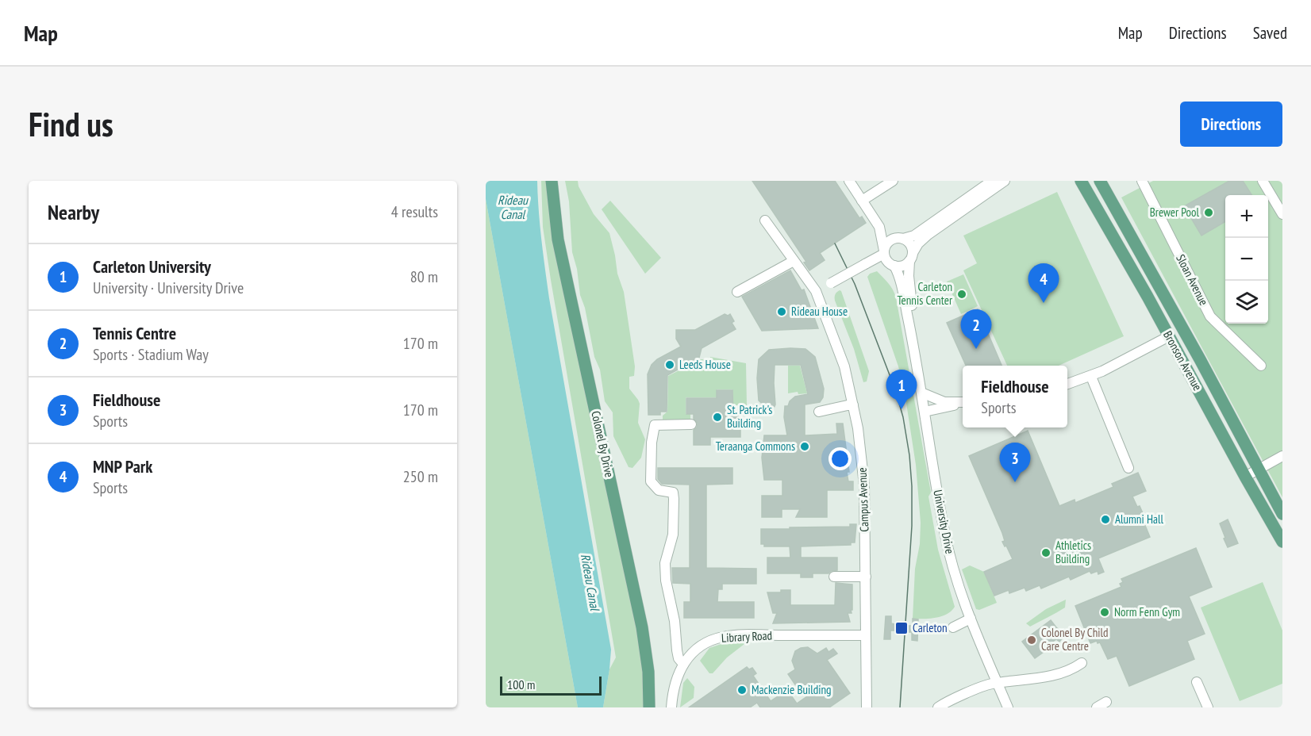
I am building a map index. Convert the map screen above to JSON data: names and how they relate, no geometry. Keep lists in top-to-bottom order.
{
  "streets": {
    "main road": ["Bronson Avenue", "Colonel By Drive"],
    "street": [
      "Sloan Avenue",
      "Campus Avenue",
      "University Drive",
      "Library Road"
    ]
  },
  "crossings": [
    ["Campus Avenue", "Library Road"]
  ],
  "water": ["Rideau Canal"],
  "places": {
    "other": [
      "Brewer Pool",
      "Carleton Tennis Center",
      "Rideau House",
      "Leeds House",
      "St. Patrick's Building",
      "Teraanga Commons",
      "Alumni Hall",
      "Athletics Building",
      "Norm Fenn Gym",
      "Colonel By Child Care Centre",
      "Mackenzie Building"
    ],
    "transit": ["Carleton"]
  },
  "scale_bar": "100 m",
  "page": {
    "header": "Map",
    "nav": ["Map", "Directions", "Saved"],
    "buttons": "Directions",
    "title": "Find us",
    "heading": ["Nearby", "4 results"],
    "map_buttons": ["+", "−"],
    "list": [
      {
        "mark": "1",
        "name": "Carleton University",
        "note": "University · University Drive",
        "value": "80 m"
      },
      {
        "mark": "2",
        "name": "Tennis Centre",
        "note": "Sports · Stadium Way",
        "value": "170 m"
      },
      {
        "mark": "3",
        "name": "Fieldhouse",
        "note": "Sports",
        "value": "170 m"
      },
      {
        "mark": "4",
        "name": "MNP Park",
        "note": "Sports",
        "value": "250 m"
      }
    ],
    "pins": [
      "4",
      "2",
      "1",
      "3"
    ],
    "popup": ["Fieldhouse", "Sports"],
    "scale": "100 m"
  }
}
